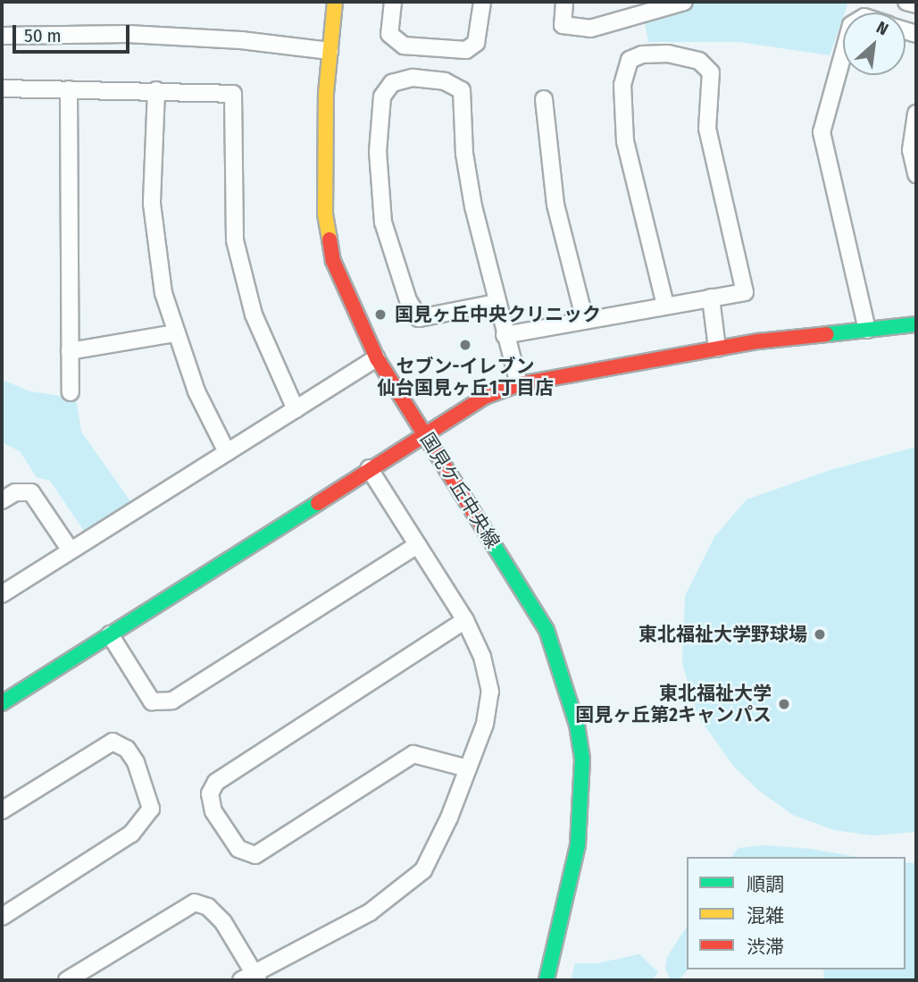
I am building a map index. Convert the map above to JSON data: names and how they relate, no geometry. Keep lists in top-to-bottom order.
{
  "streets": {
    "street": ["国見ケ丘中央線"]
  },
  "places": [
    "国見ヶ丘中央クリニック",
    "セブン-イレブン 仙台国見ヶ丘1丁目店",
    "東北福祉大学野球場",
    "東北福祉大学 国見ヶ丘第2キャンパス"
  ],
  "legend": ["順調", "混雑", "渋滞"],
  "scale_bar": "50 m",
  "north": "top right"
}
